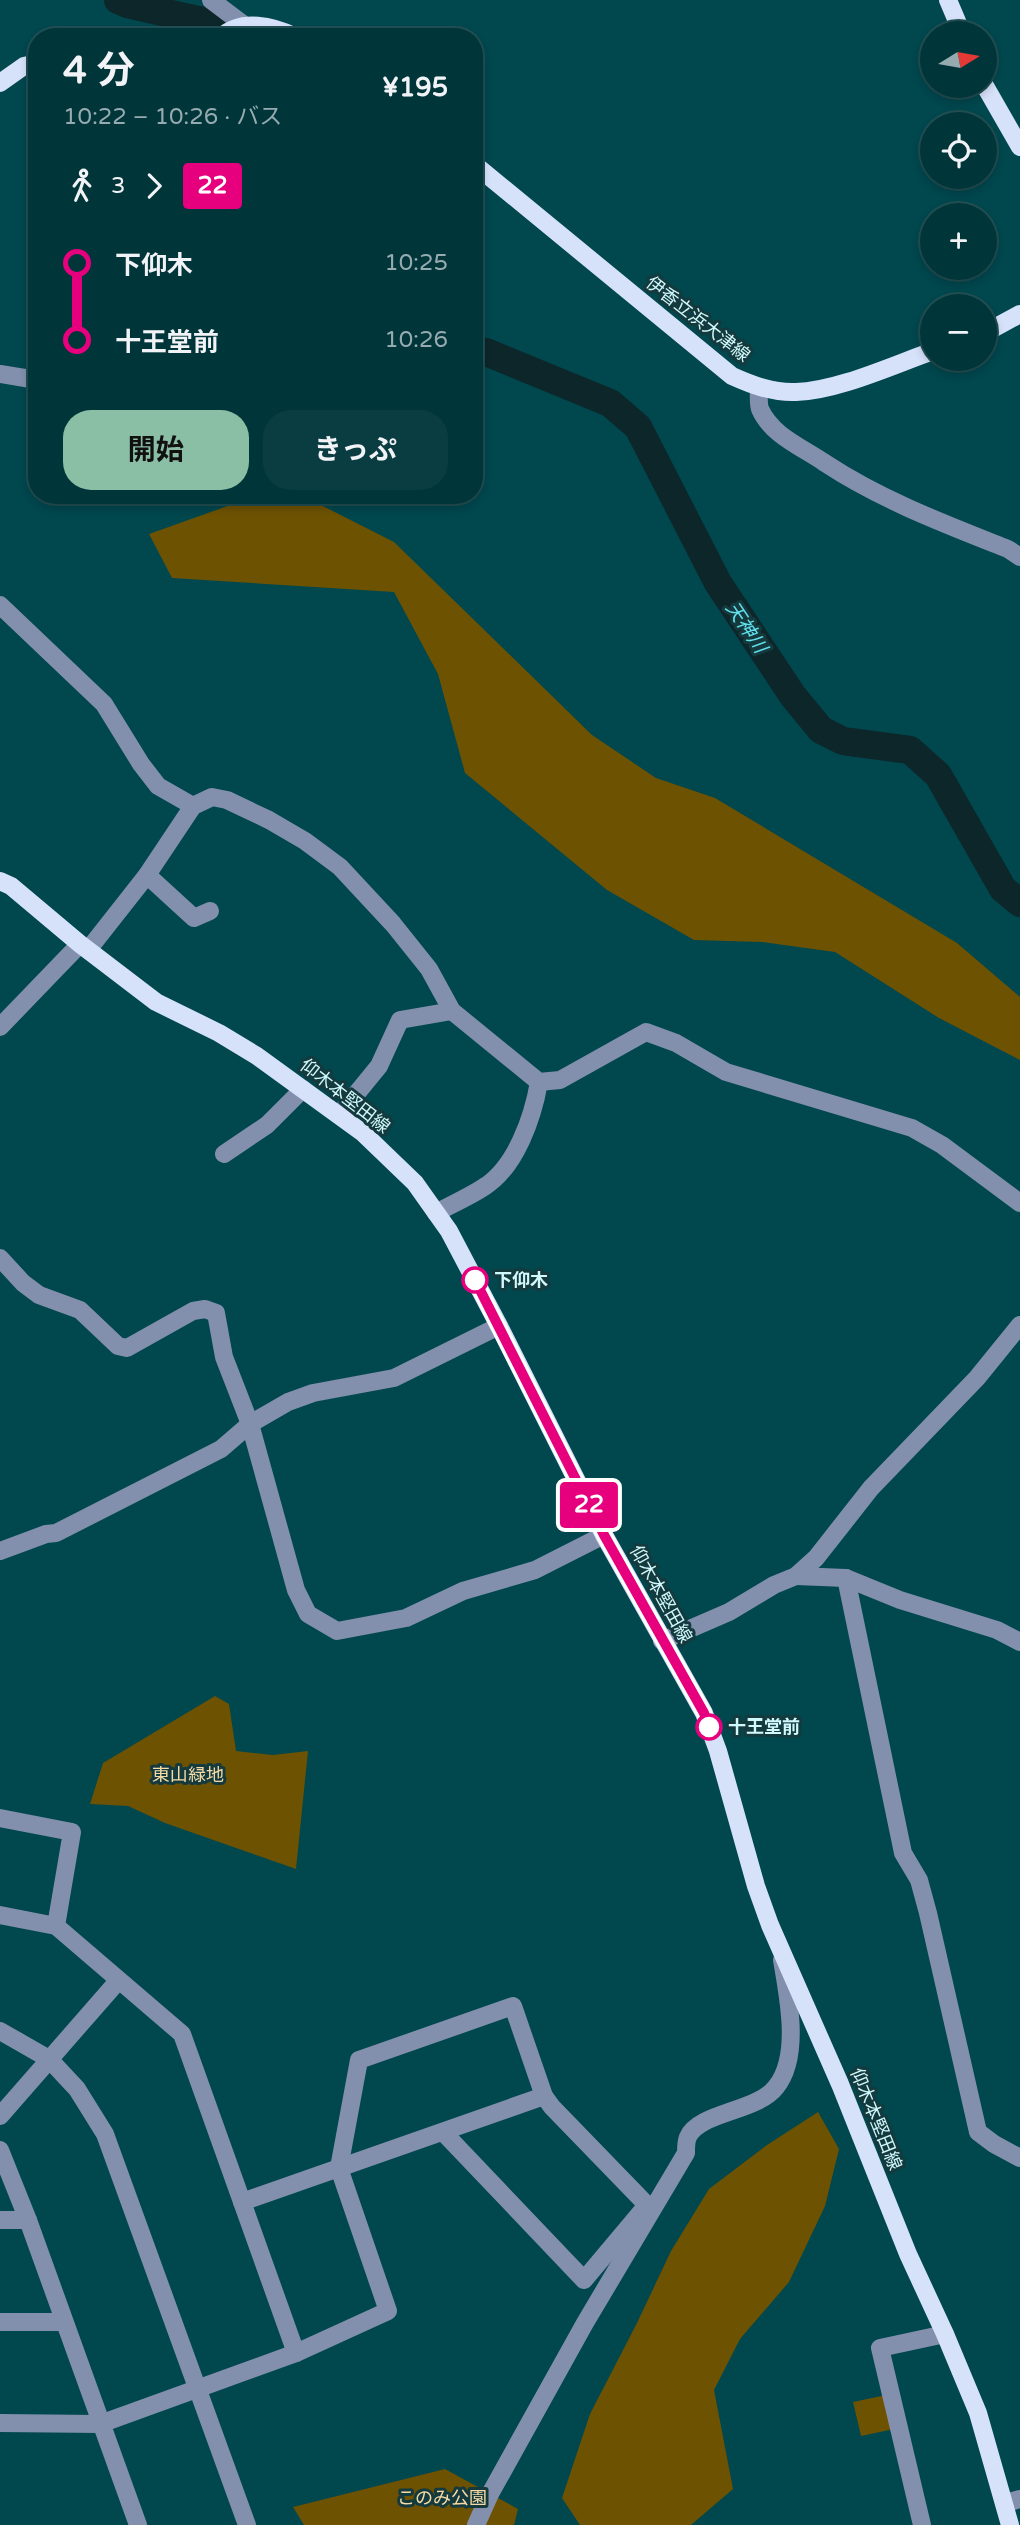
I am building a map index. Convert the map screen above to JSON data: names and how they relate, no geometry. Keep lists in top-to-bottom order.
{
  "streets": {
    "main road": ["伊香立浜大津線", "仰木本堅田線"]
  },
  "water": ["天神川"],
  "parks": ["東山緑地", "このみ公園"],
  "places": ["下仰木", "十王堂前"],
  "lines": ["bus line 22"],
  "north": "right",
  "page": {
    "on_map": "22",
    "map_buttons": ["+", "−"],
    "heading": ["4 分", "10:22 – 10:26 · バス", "¥195"],
    "legs": ["3", "22"],
    "list": [
      {
        "name": "下仰木",
        "value": "10:25"
      },
      {
        "name": "十王堂前",
        "value": "10:26"
      }
    ],
    "buttons": ["開始", "きっぷ"]
  }
}
